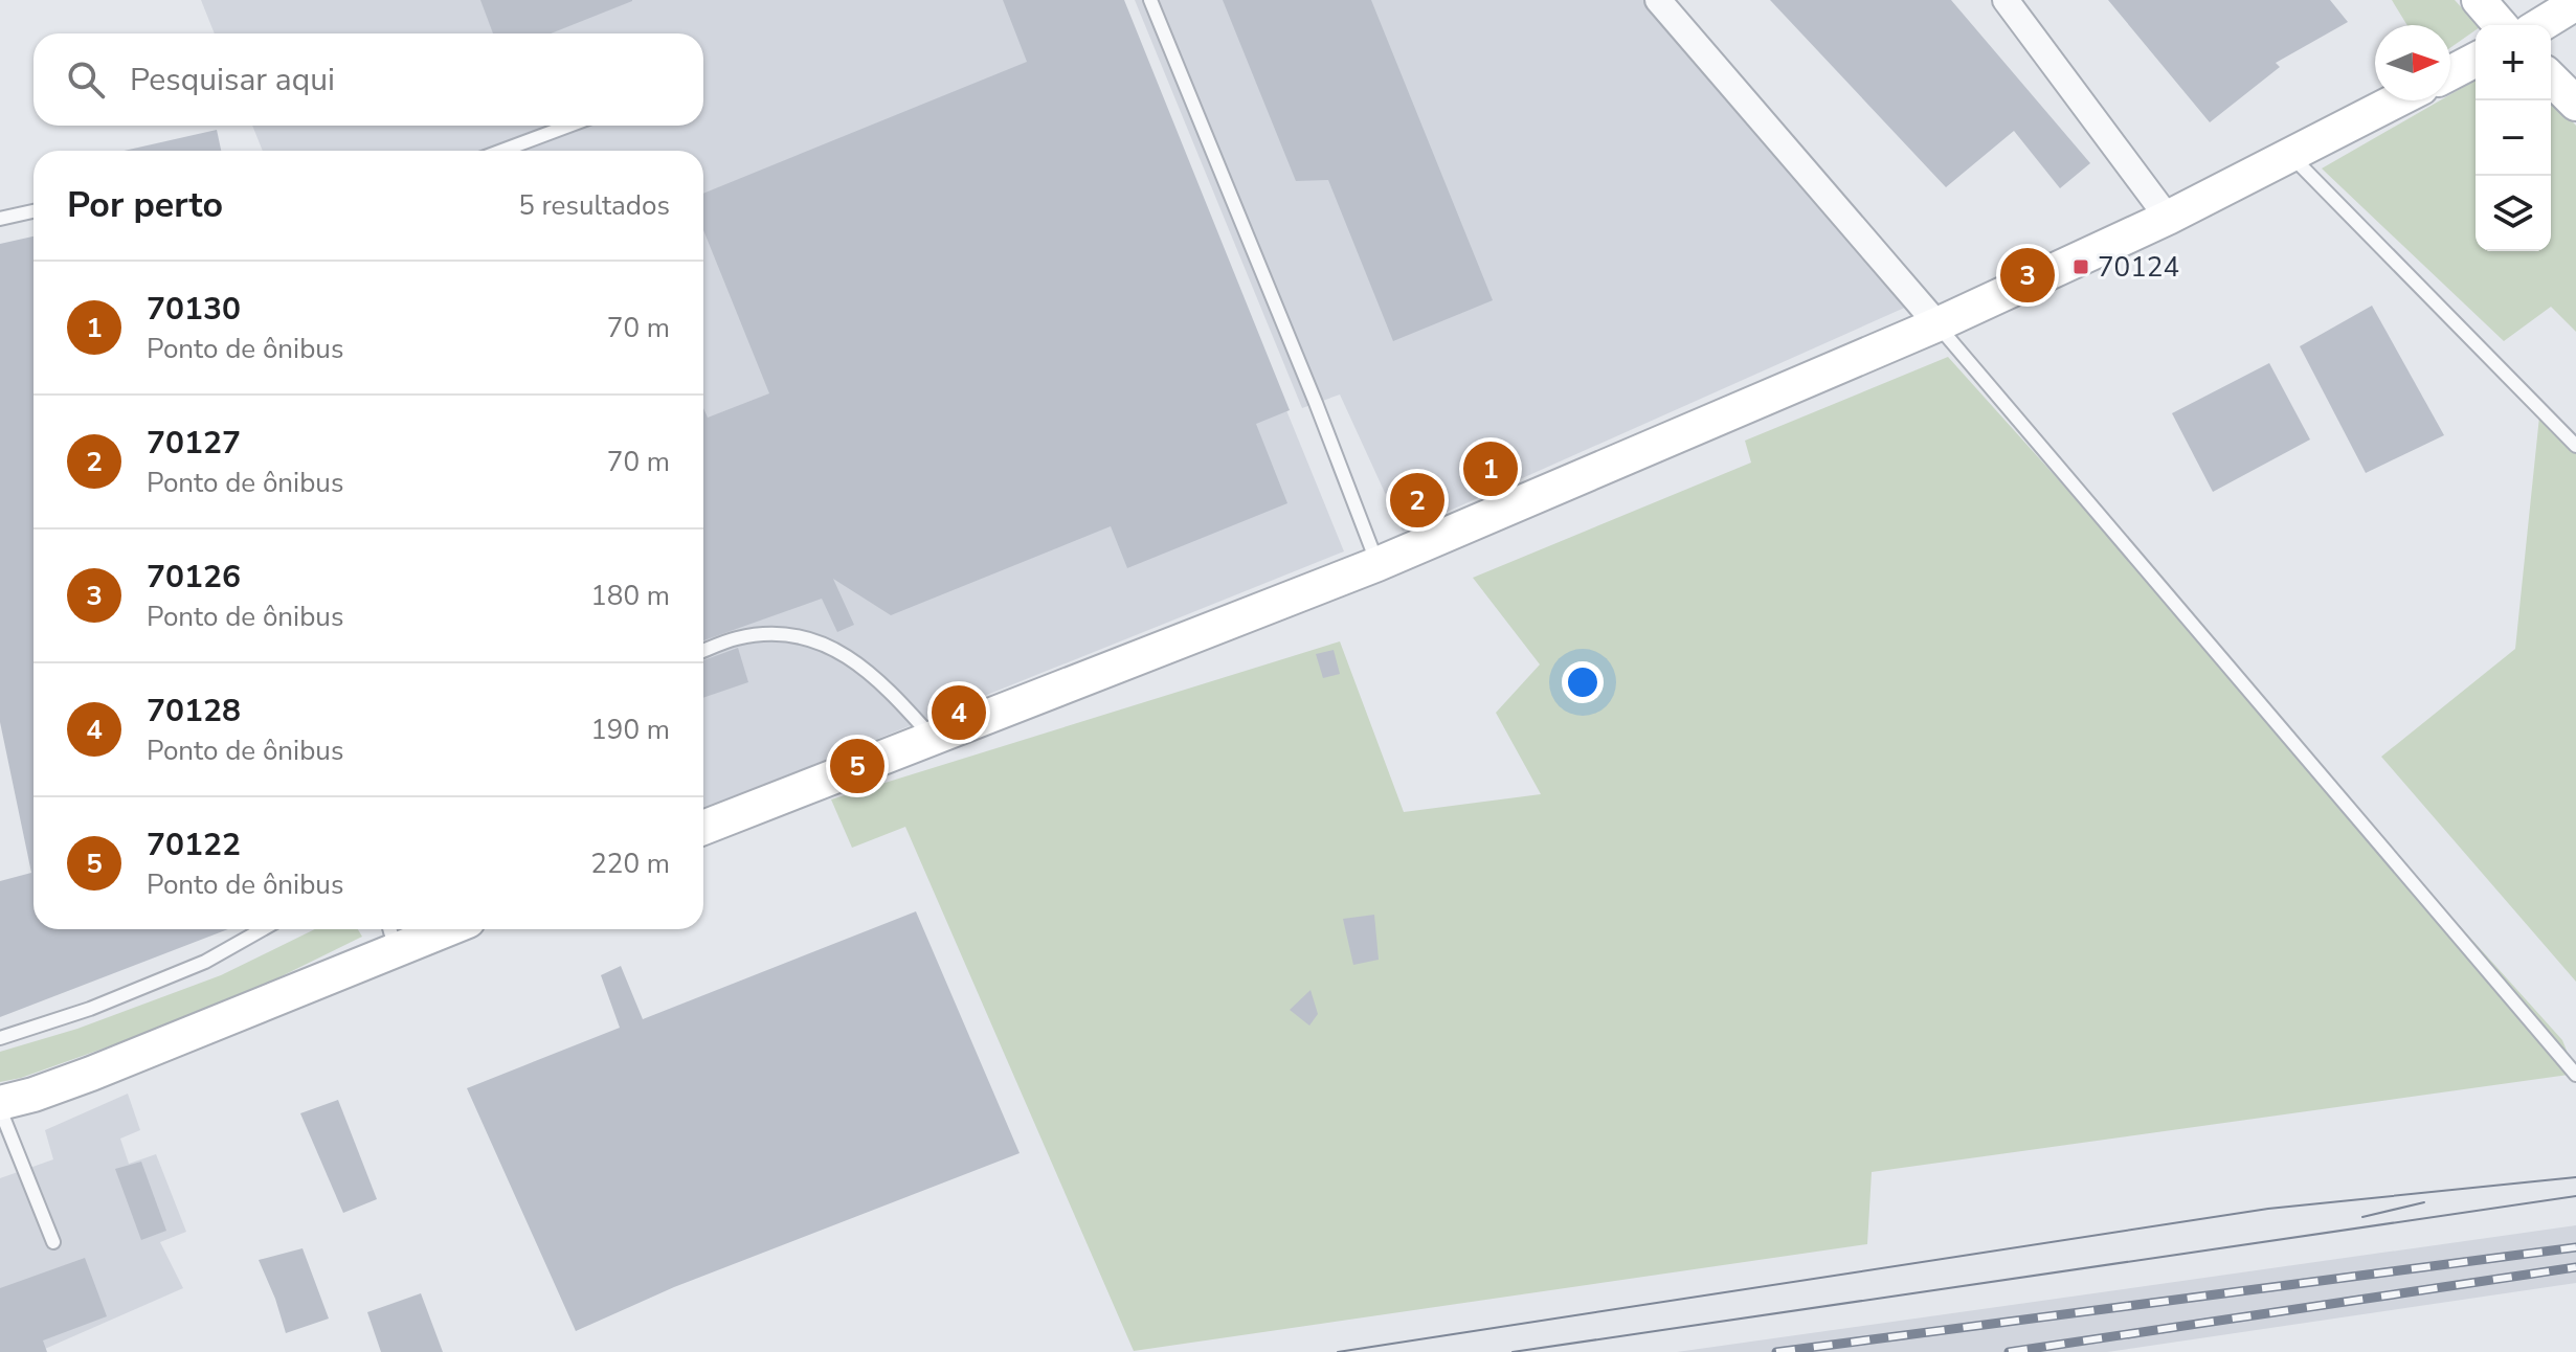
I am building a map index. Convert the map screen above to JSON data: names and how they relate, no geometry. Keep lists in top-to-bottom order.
{
  "places": {
    "transit": ["70124"]
  },
  "north": "right",
  "page": {
    "map_buttons": ["+", "−"],
    "search": "Pesquisar aqui",
    "heading": ["Por perto", "5 resultados"],
    "pins": [
      "3",
      "1",
      "2",
      "4",
      "5"
    ],
    "list": [
      {
        "mark": "1",
        "name": "70130",
        "note": "Ponto de ônibus",
        "value": "70 m"
      },
      {
        "mark": "2",
        "name": "70127",
        "note": "Ponto de ônibus",
        "value": "70 m"
      },
      {
        "mark": "3",
        "name": "70126",
        "note": "Ponto de ônibus",
        "value": "180 m"
      },
      {
        "mark": "4",
        "name": "70128",
        "note": "Ponto de ônibus",
        "value": "190 m"
      },
      {
        "mark": "5",
        "name": "70122",
        "note": "Ponto de ônibus",
        "value": "220 m"
      }
    ]
  }
}
